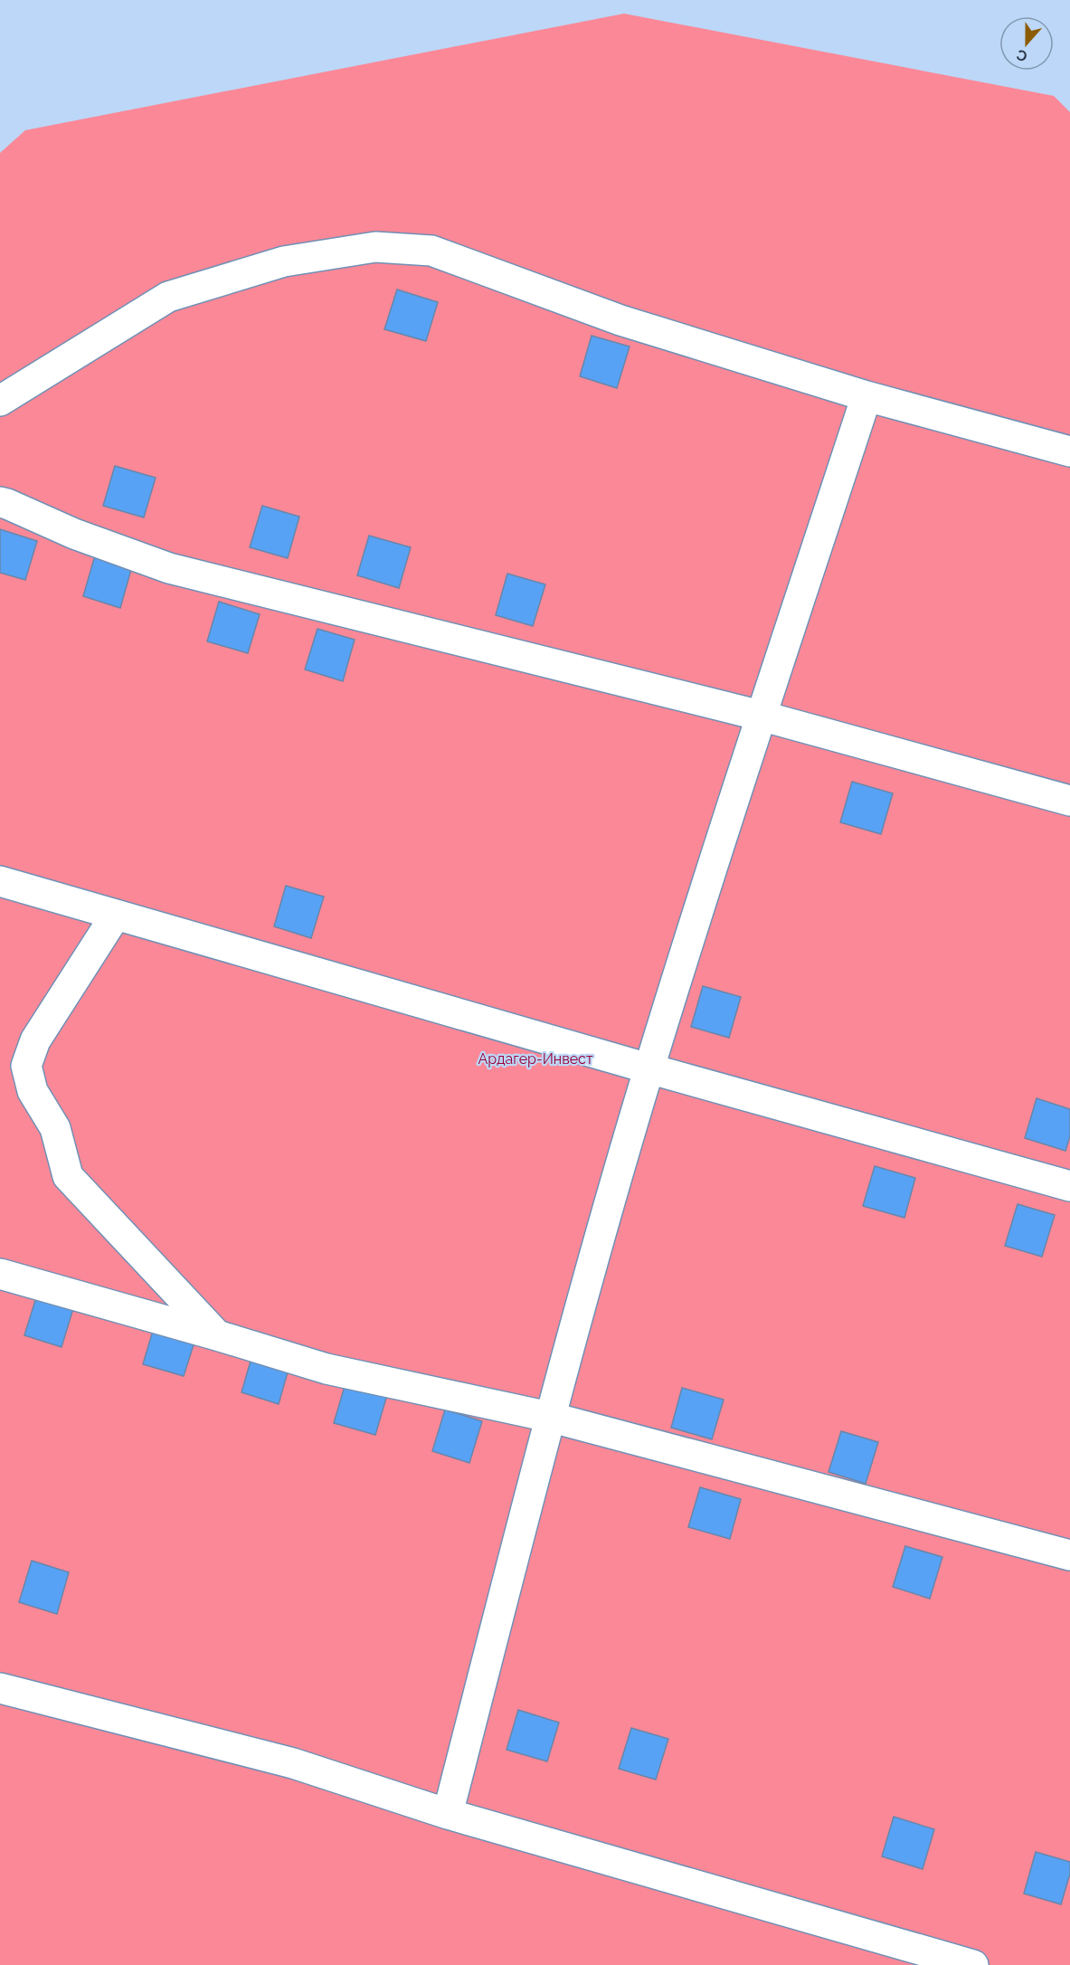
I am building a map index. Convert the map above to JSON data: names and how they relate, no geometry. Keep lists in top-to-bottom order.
{
  "parks": ["Ардагер-Инвест"],
  "north": "bottom"
}
